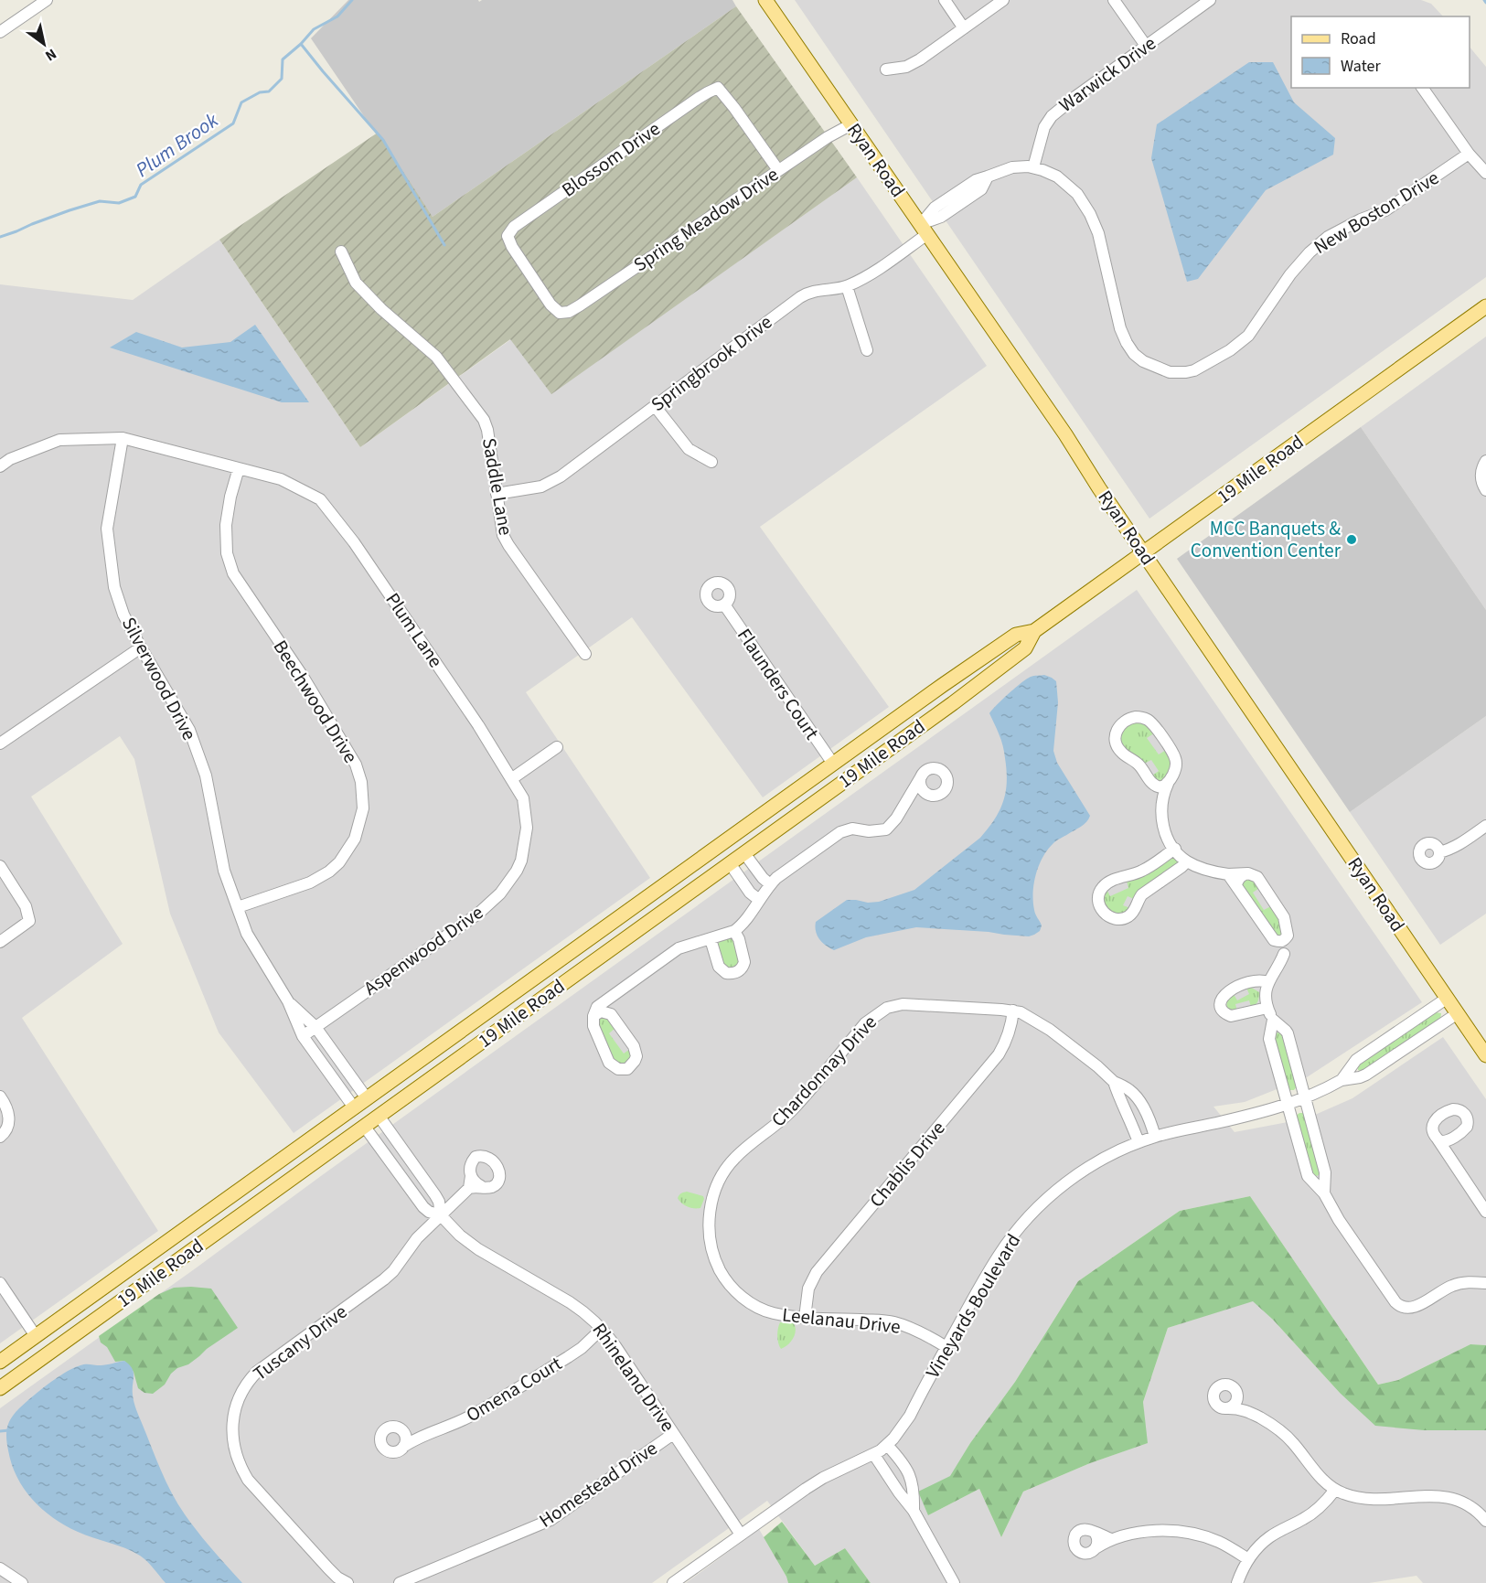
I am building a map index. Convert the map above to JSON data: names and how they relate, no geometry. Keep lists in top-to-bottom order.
{
  "streets": {
    "main road": ["Ryan Road", "19 Mile Road"],
    "street": [
      "Warwick Drive",
      "Blossom Drive",
      "New Boston Drive",
      "Spring Meadow Drive",
      "Springbrook Drive",
      "Saddle Lane",
      "Plum Lane",
      "Silverwood Drive",
      "Flaunders Court",
      "Beechwood Drive",
      "Aspenwood Drive",
      "Chardonnay Drive",
      "Chablis Drive",
      "Vineyards Boulevard",
      "Leelanau Drive",
      "Tuscany Drive",
      "Rhineland Drive",
      "Omena Court",
      "Homestead Drive"
    ]
  },
  "crossings": [
    ["Warwick Drive", "New Boston Drive"],
    ["Warwick Drive", "Springbrook Drive"],
    ["Blossom Drive", "Spring Meadow Drive"],
    ["Ryan Road", "Spring Meadow Drive"],
    ["Ryan Road", "Springbrook Drive"],
    ["Ryan Road", "19 Mile Road"],
    ["Ryan Road", "Vineyards Boulevard"],
    ["New Boston Drive", "Springbrook Drive"],
    ["Springbrook Drive", "Saddle Lane"],
    ["19 Mile Road", "Silverwood Drive"],
    ["19 Mile Road", "Flaunders Court"],
    ["19 Mile Road", "Rhineland Drive"],
    ["Plum Lane", "Silverwood Drive"],
    ["Plum Lane", "Beechwood Drive"],
    ["Plum Lane", "Aspenwood Drive"],
    ["Silverwood Drive", "Beechwood Drive"],
    ["Silverwood Drive", "Aspenwood Drive"],
    ["Chardonnay Drive", "Chablis Drive"],
    ["Chardonnay Drive", "Vineyards Boulevard"],
    ["Chardonnay Drive", "Leelanau Drive"],
    ["Chablis Drive", "Leelanau Drive"],
    ["Vineyards Boulevard", "Leelanau Drive"],
    ["Vineyards Boulevard", "Rhineland Drive"],
    ["Tuscany Drive", "Rhineland Drive"],
    ["Rhineland Drive", "Omena Court"],
    ["Rhineland Drive", "Homestead Drive"]
  ],
  "water": ["Plum Brook"],
  "places": ["MCC Banquets & Convention Center"],
  "legend": ["Road", "Water"],
  "north": "bottom right"
}
